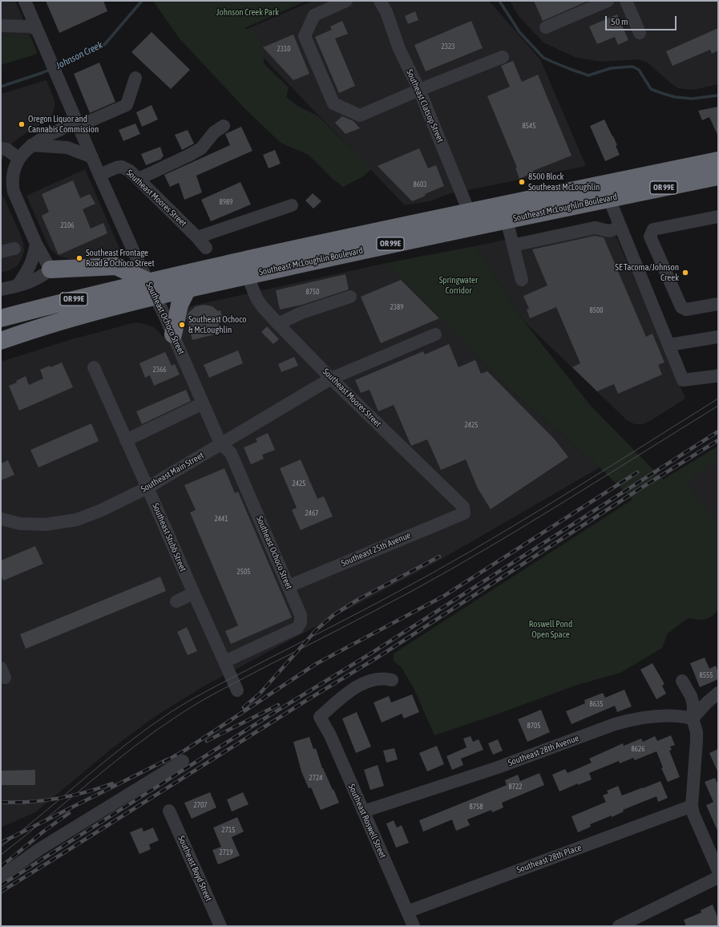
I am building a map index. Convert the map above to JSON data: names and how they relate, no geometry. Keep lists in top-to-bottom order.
{
  "streets": {
    "highway": ["OR 99E", "Southeast McLoughlin Boulevard"],
    "street": [
      "Southeast Clatsop Street",
      "Southeast Moores Street",
      "Southeast Ochoco Street",
      "Southeast Main Street",
      "Southeast Stubb Street",
      "Southeast 25th Avenue",
      "Southeast 28th Avenue",
      "Southeast Roswell Street",
      "Southeast 28th Place",
      "Southeast Boyd Street"
    ]
  },
  "crossings": [
    ["Southeast Clatsop Street", "Southeast McLoughlin Boulevard"],
    ["Southeast Moores Street", "Southeast McLoughlin Boulevard"],
    ["Southeast Moores Street", "Southeast Ochoco Street"],
    ["Southeast Moores Street", "Southeast Main Street"],
    ["Southeast Moores Street", "Southeast 25th Avenue"],
    ["Southeast McLoughlin Boulevard", "Southeast Ochoco Street"],
    ["Southeast Ochoco Street", "Southeast Main Street"],
    ["Southeast Ochoco Street", "Southeast Stubb Street"],
    ["Southeast Ochoco Street", "Southeast 25th Avenue"],
    ["Southeast Main Street", "Southeast Stubb Street"],
    ["Southeast 28th Avenue", "Southeast Roswell Street"],
    ["Southeast Roswell Street", "Southeast 28th Place"]
  ],
  "water": ["Johnson Creek"],
  "parks": ["Johnson Creek Park", "Springwater Corridor", "Roswell Pond Open Space"],
  "places": [
    "Oregon Liquor and Cannabis Commission",
    "8500 Block Southeast McLoughlin",
    "Southeast Frontage Road & Ochoco Street",
    "SE Tacoma/Johnson Creek",
    "Southeast Ochoco & McLoughlin"
  ],
  "house_numbers": [
    "2323",
    "2310",
    "8545",
    "8603",
    "8989",
    "2106",
    "8750",
    "2389",
    "8500",
    "2366",
    "2425",
    "2425",
    "2467",
    "2441",
    "2505",
    "8555",
    "8635",
    "8705",
    "8626",
    "2724",
    "8722",
    "2707",
    "8758",
    "2715",
    "2719"
  ],
  "scale_bar": "50 m"
}
